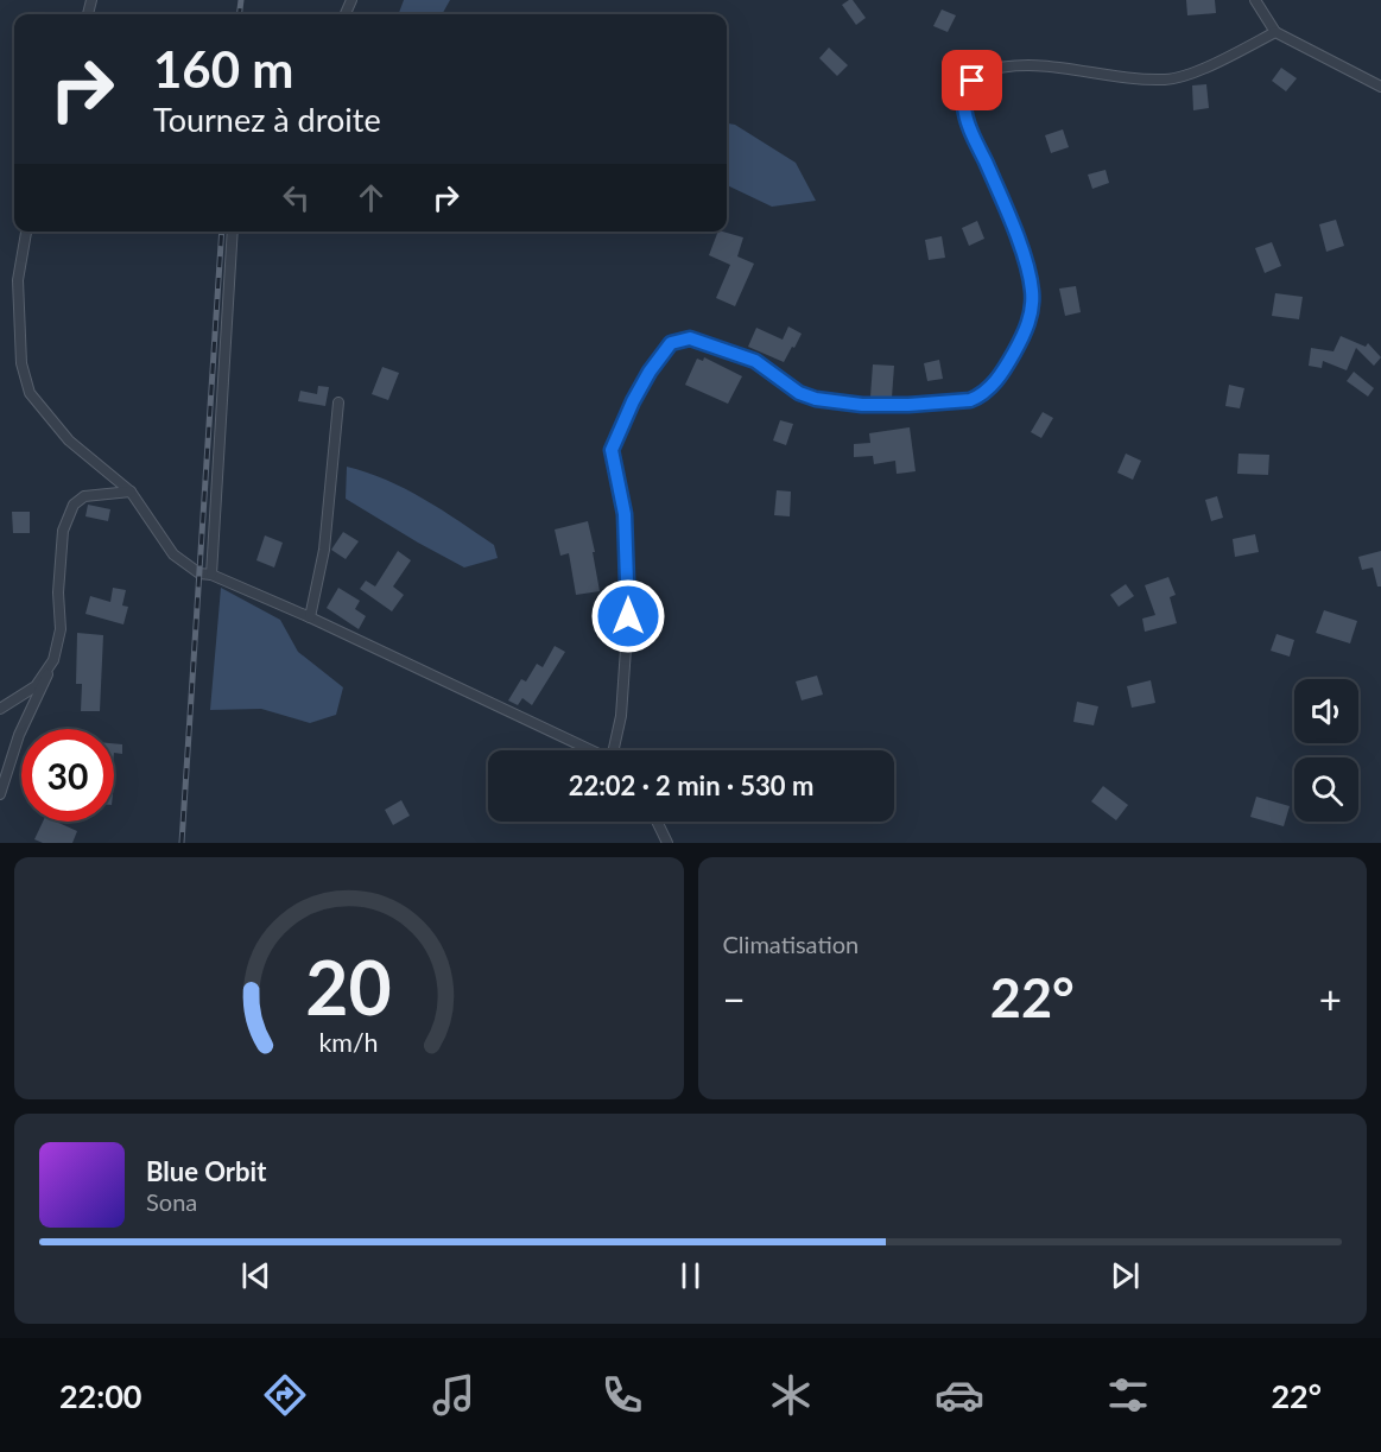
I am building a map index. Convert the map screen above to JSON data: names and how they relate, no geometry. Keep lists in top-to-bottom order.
{
  "page": {
    "turn": ["160 m", "Tournez à droite"],
    "limit": "30",
    "trip": "22:02 · 2 min · 530 m",
    "tile": "Climatisation",
    "heat": ["−", "22°", "+"],
    "song": ["Blue Orbit", "Sona"],
    "tabs": ["22:00", "22°"],
    "gauge": ["20", "km/h"]
  }
}
